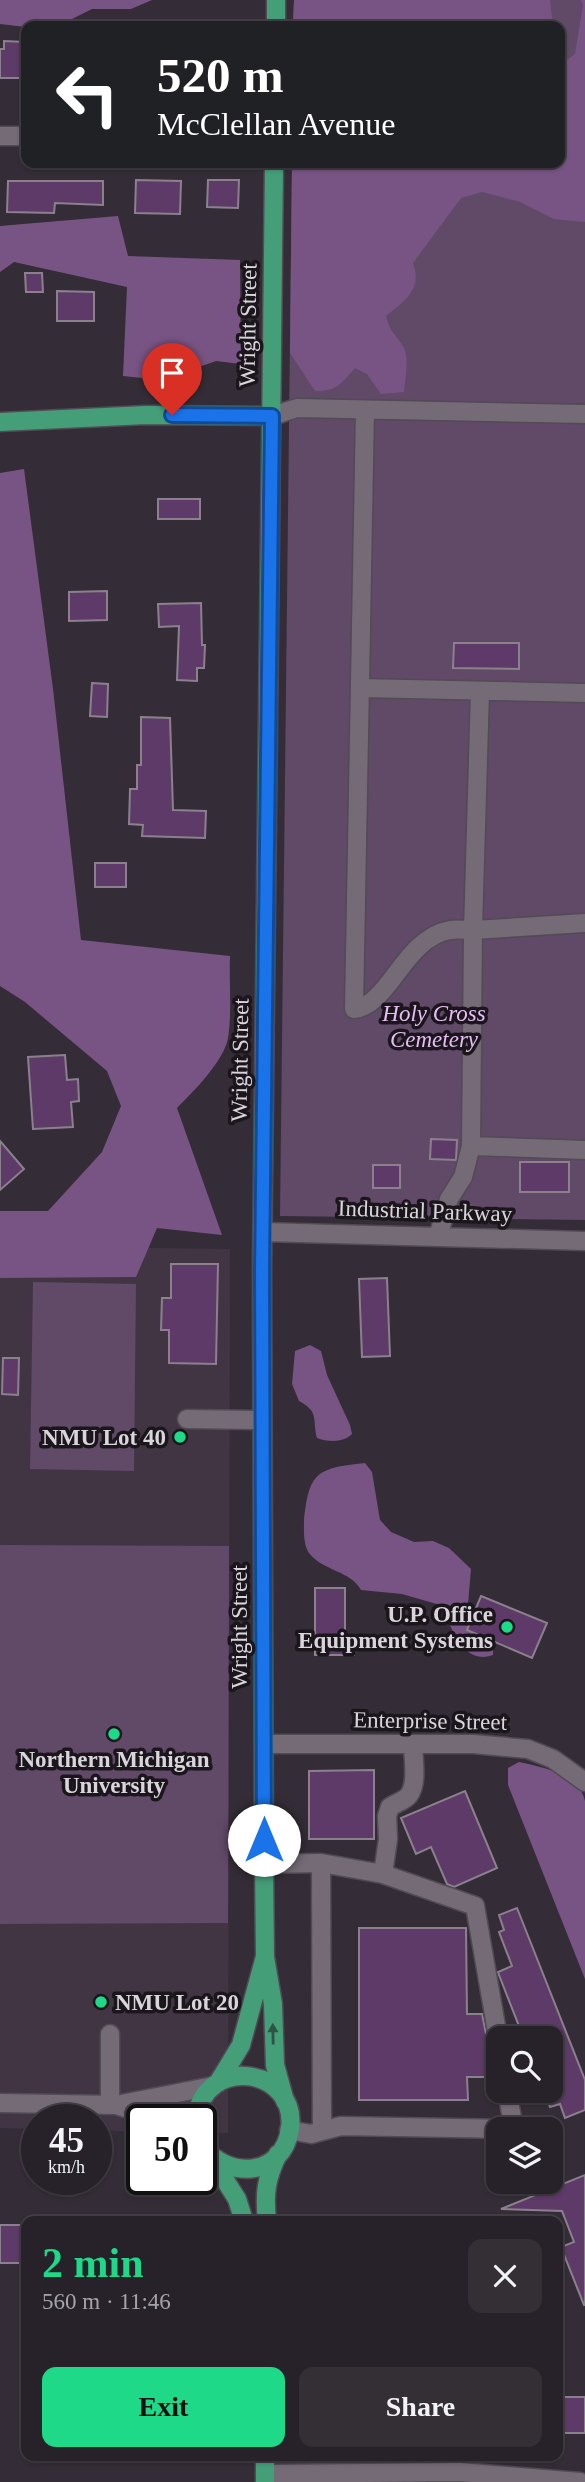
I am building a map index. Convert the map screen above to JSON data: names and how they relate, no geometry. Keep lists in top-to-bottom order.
{
  "streets": {
    "main road": ["Wright Street"],
    "street": ["Industrial Parkway", "Enterprise Street"]
  },
  "crossings": [
    ["Wright Street", "Industrial Parkway"],
    ["Wright Street", "Enterprise Street"]
  ],
  "parks": ["Holy Cross Cemetery"],
  "places": [
    "NMU Lot 40",
    "U.P. Office Equipment Systems",
    "Northern Michigan University",
    "NMU Lot 20"
  ],
  "page": {
    "turn": ["520 m", "McClellan Avenue"],
    "speed": "45 km/h",
    "limit": "50",
    "heading": ["2 min", "560 m · 11:46"],
    "buttons": ["Exit", "Share"]
  }
}
